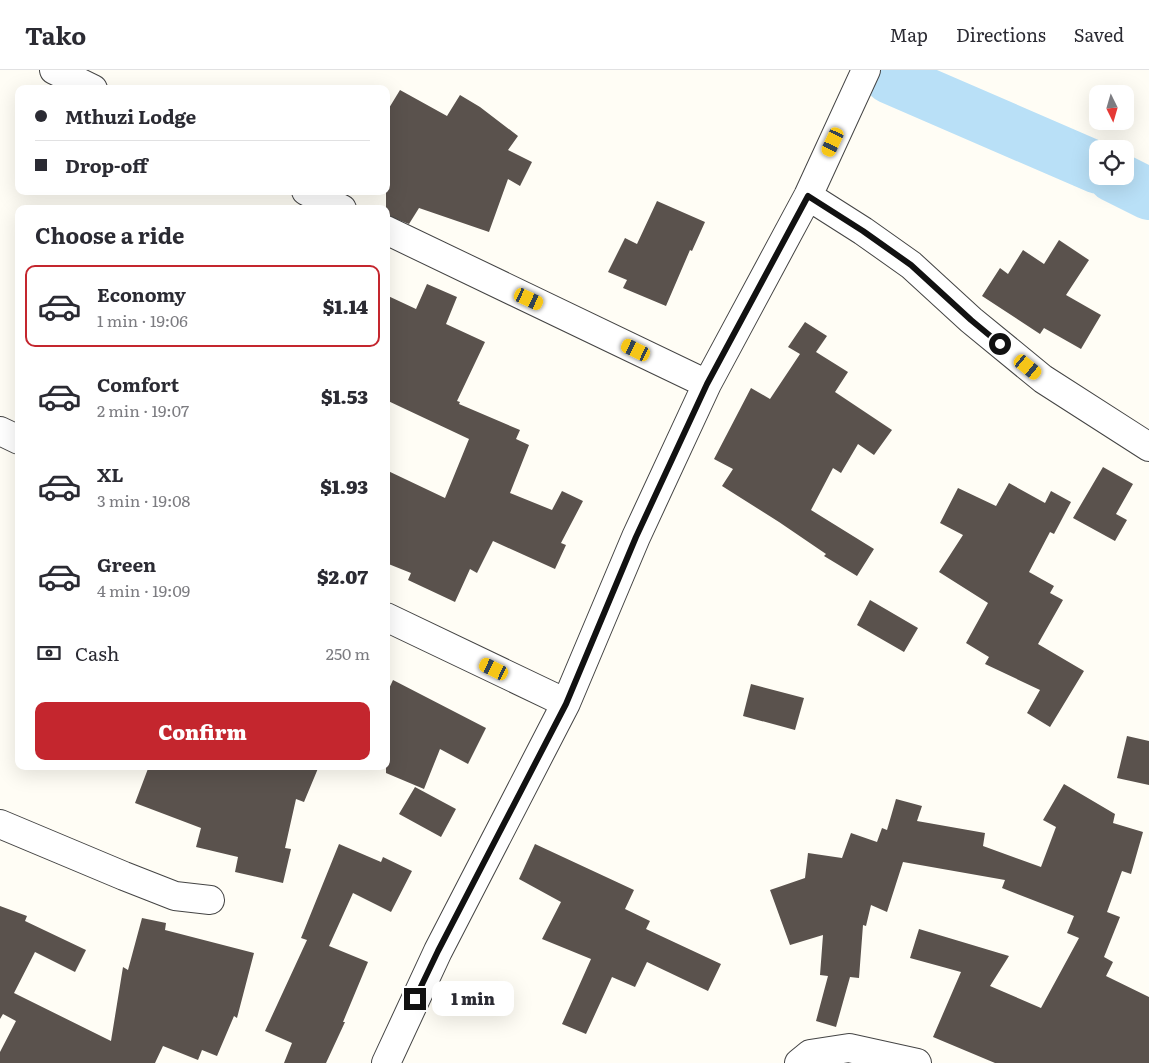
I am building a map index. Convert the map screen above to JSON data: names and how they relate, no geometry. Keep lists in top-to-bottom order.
{
  "north": "bottom",
  "page": {
    "header": "Tako",
    "nav": ["Map", "Directions", "Saved"],
    "banner": ["Mthuzi Lodge", "Drop-off"],
    "heading": "Choose a ride",
    "list": [
      {
        "name": "Economy",
        "note": "1 min · 19:06",
        "value": "$1.14"
      },
      {
        "name": "Comfort",
        "note": "2 min · 19:07",
        "value": "$1.53"
      },
      {
        "name": "XL",
        "note": "3 min · 19:08",
        "value": "$1.93"
      },
      {
        "name": "Green",
        "note": "4 min · 19:09",
        "value": "$2.07"
      }
    ],
    "pay": ["Cash", "250 m"],
    "buttons": "Confirm",
    "bubble": "1 min"
  }
}
